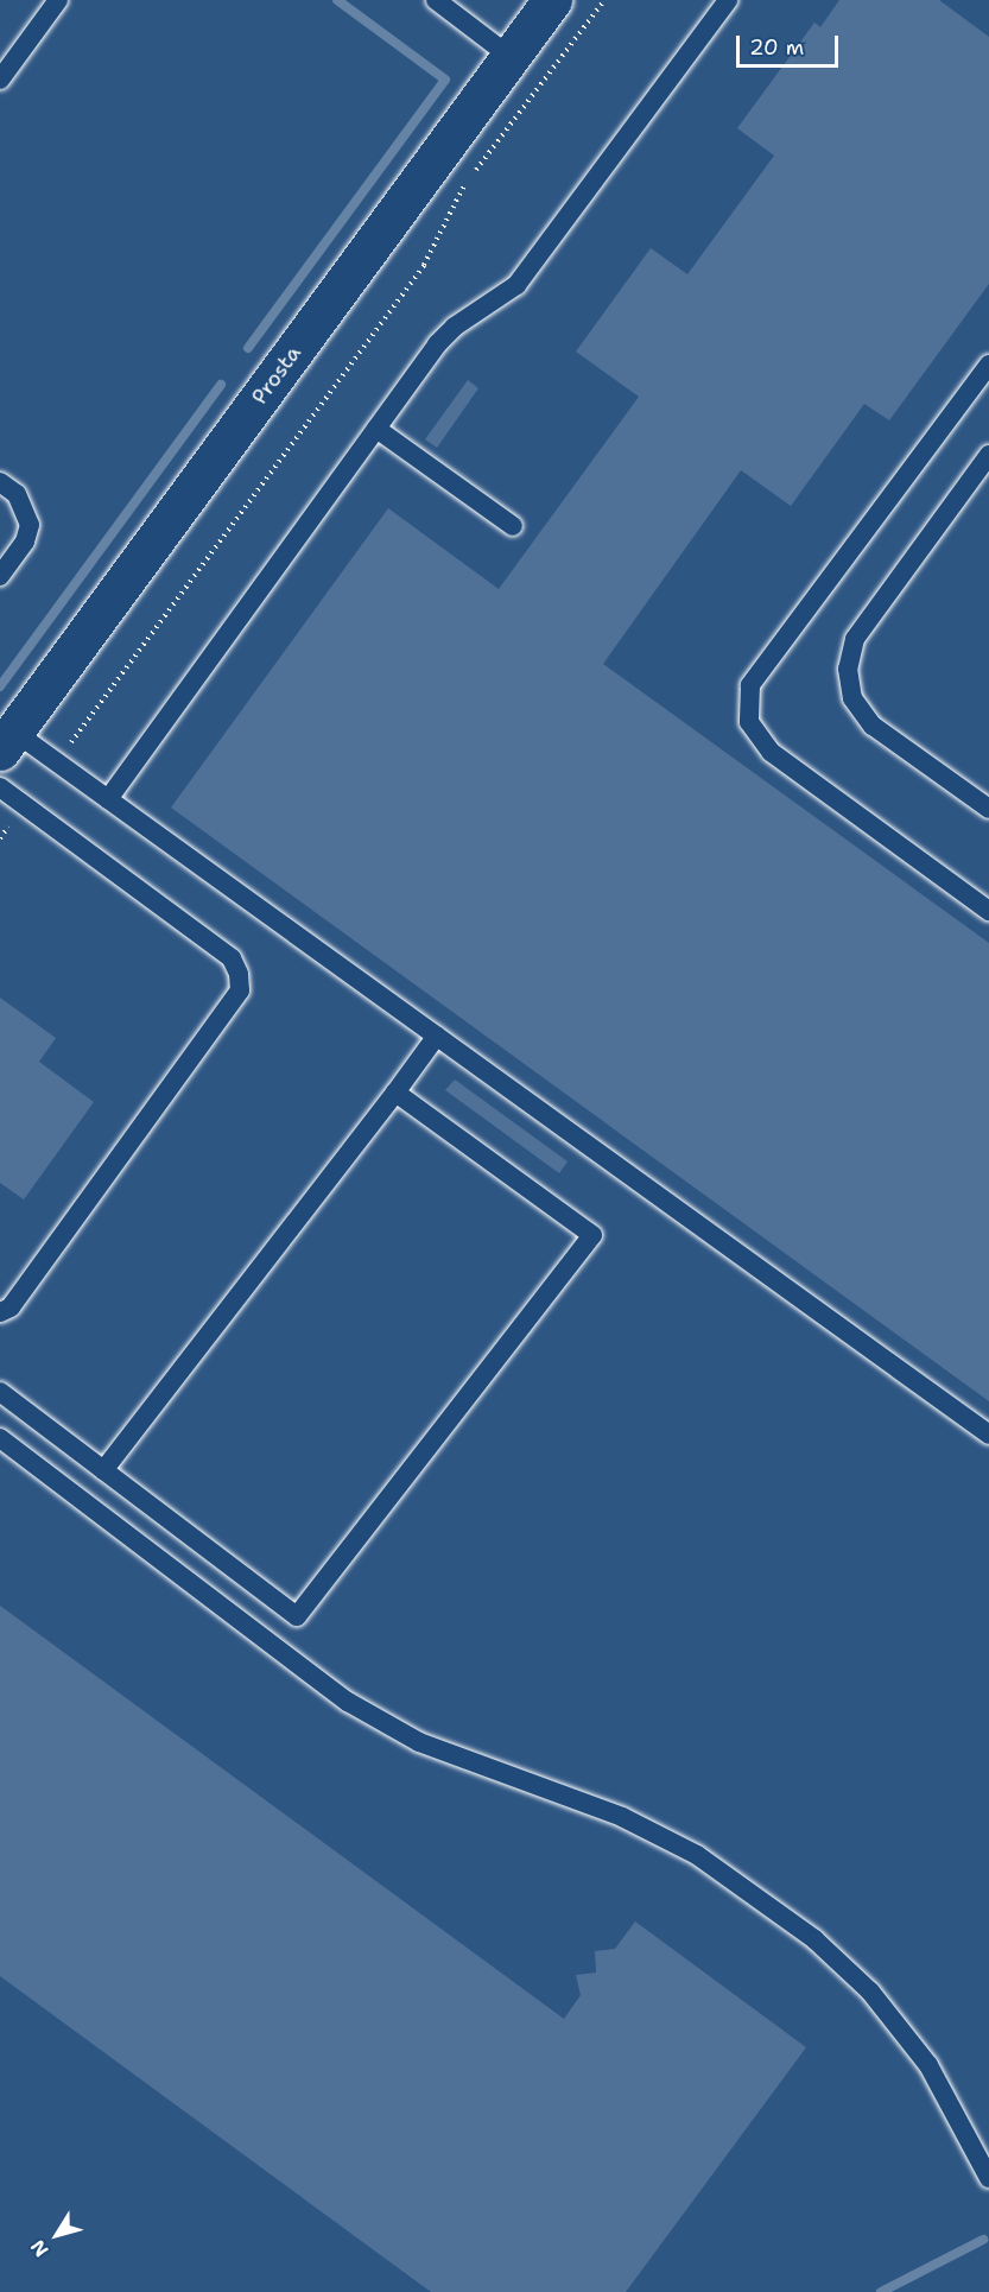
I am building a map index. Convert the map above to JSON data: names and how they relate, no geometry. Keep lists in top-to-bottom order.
{
  "streets": {
    "street": ["Prosta"]
  },
  "scale_bar": "20 m",
  "north": "bottom left"
}
